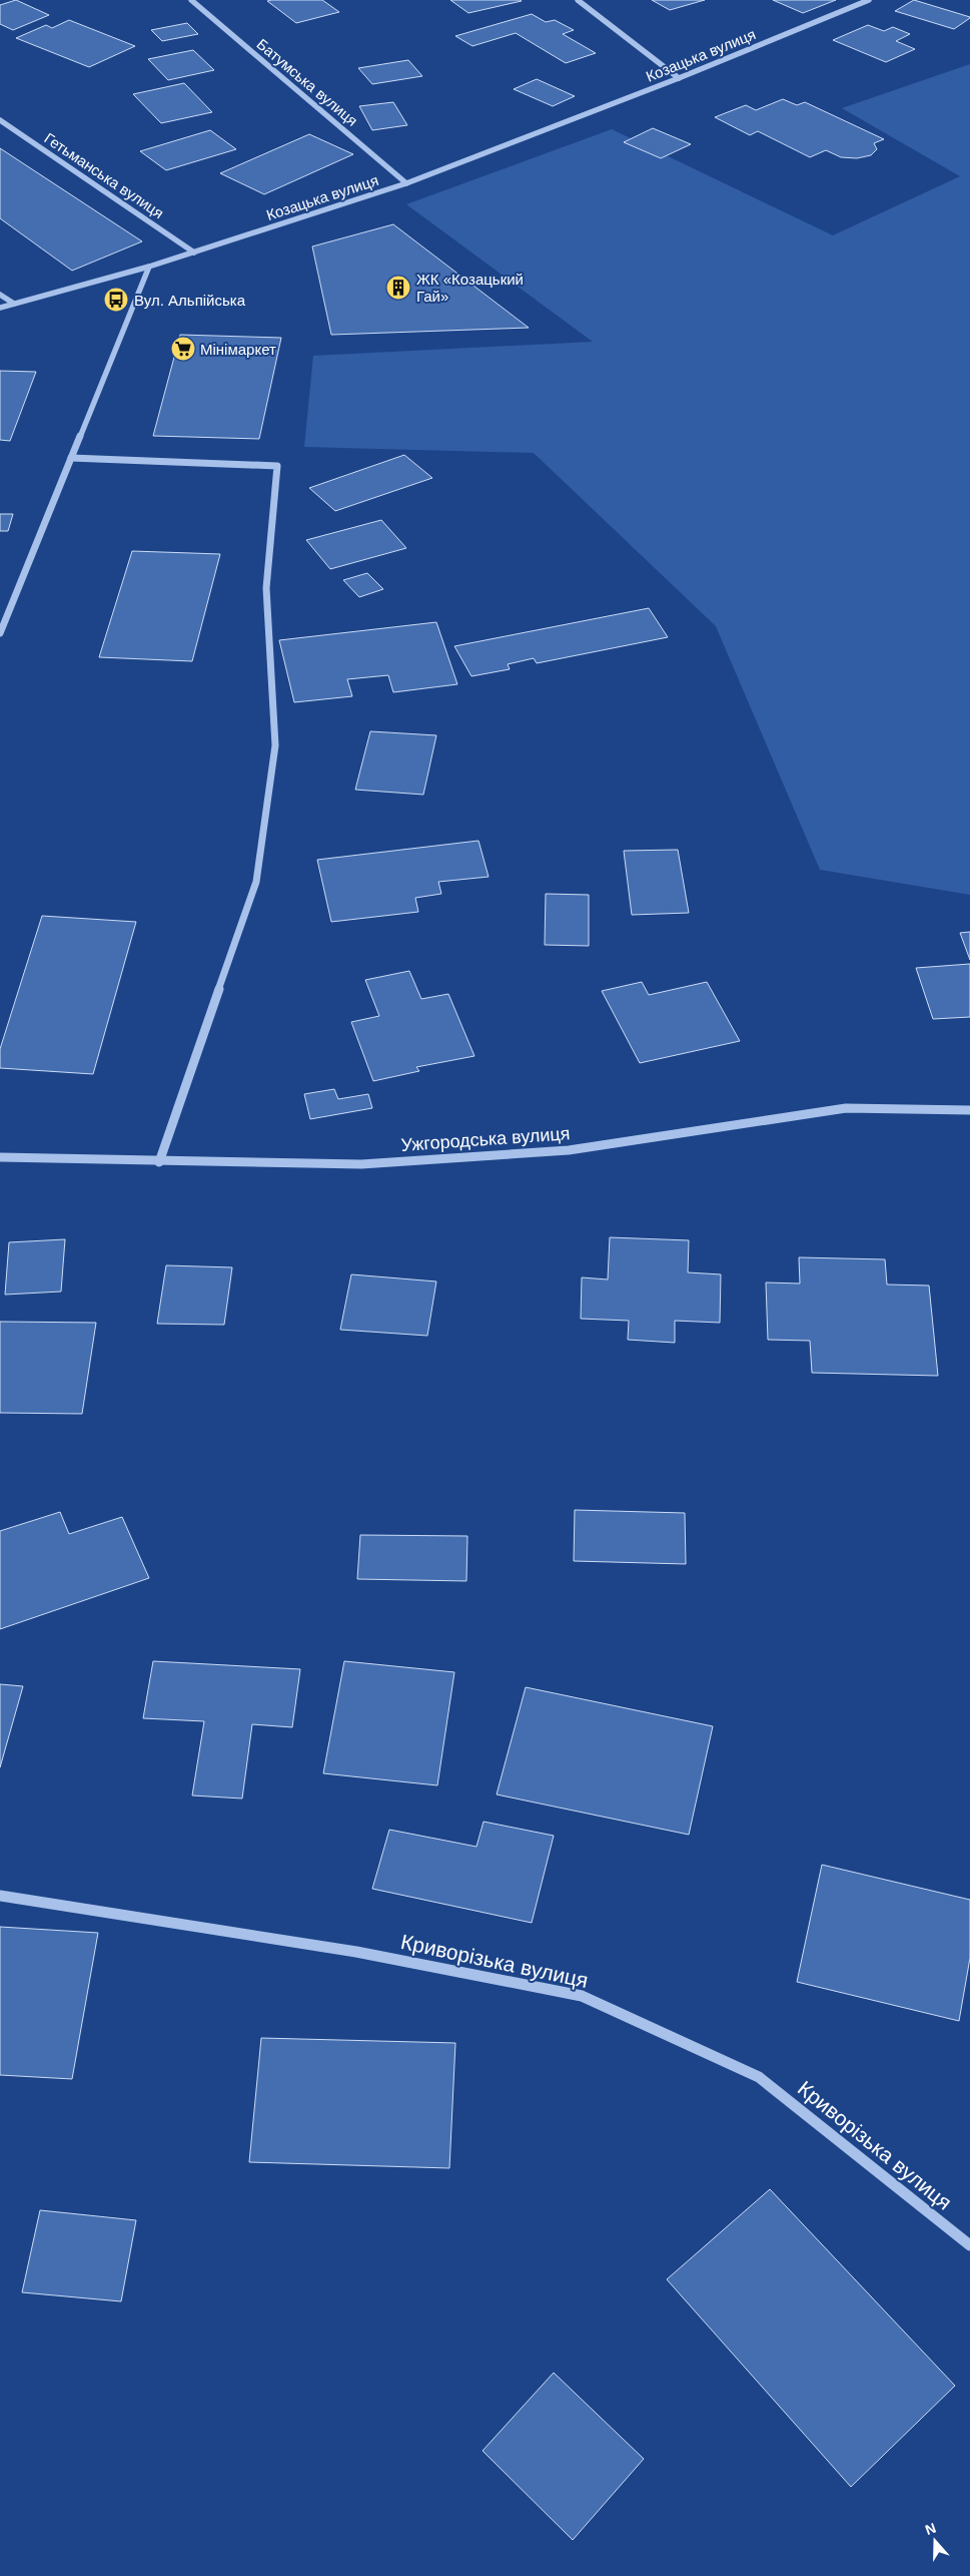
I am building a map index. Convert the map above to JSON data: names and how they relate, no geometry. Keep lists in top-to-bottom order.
{
  "streets": {
    "street": [
      "Козацька вулиця",
      "Батумська вулиця",
      "Гетьманська вулиця",
      "Ужгородська вулиця",
      "Криворізька вулиця"
    ]
  },
  "crossings": [
    ["Козацька вулиця", "Батумська вулиця"],
    ["Козацька вулиця", "Гетьманська вулиця"]
  ],
  "places": {
    "building": ["ЖК «Козацький Гай»"],
    "bus stop": ["Вул. Альпійська"],
    "supermarket": ["Мінімаркет"]
  },
  "north": "top"
}
